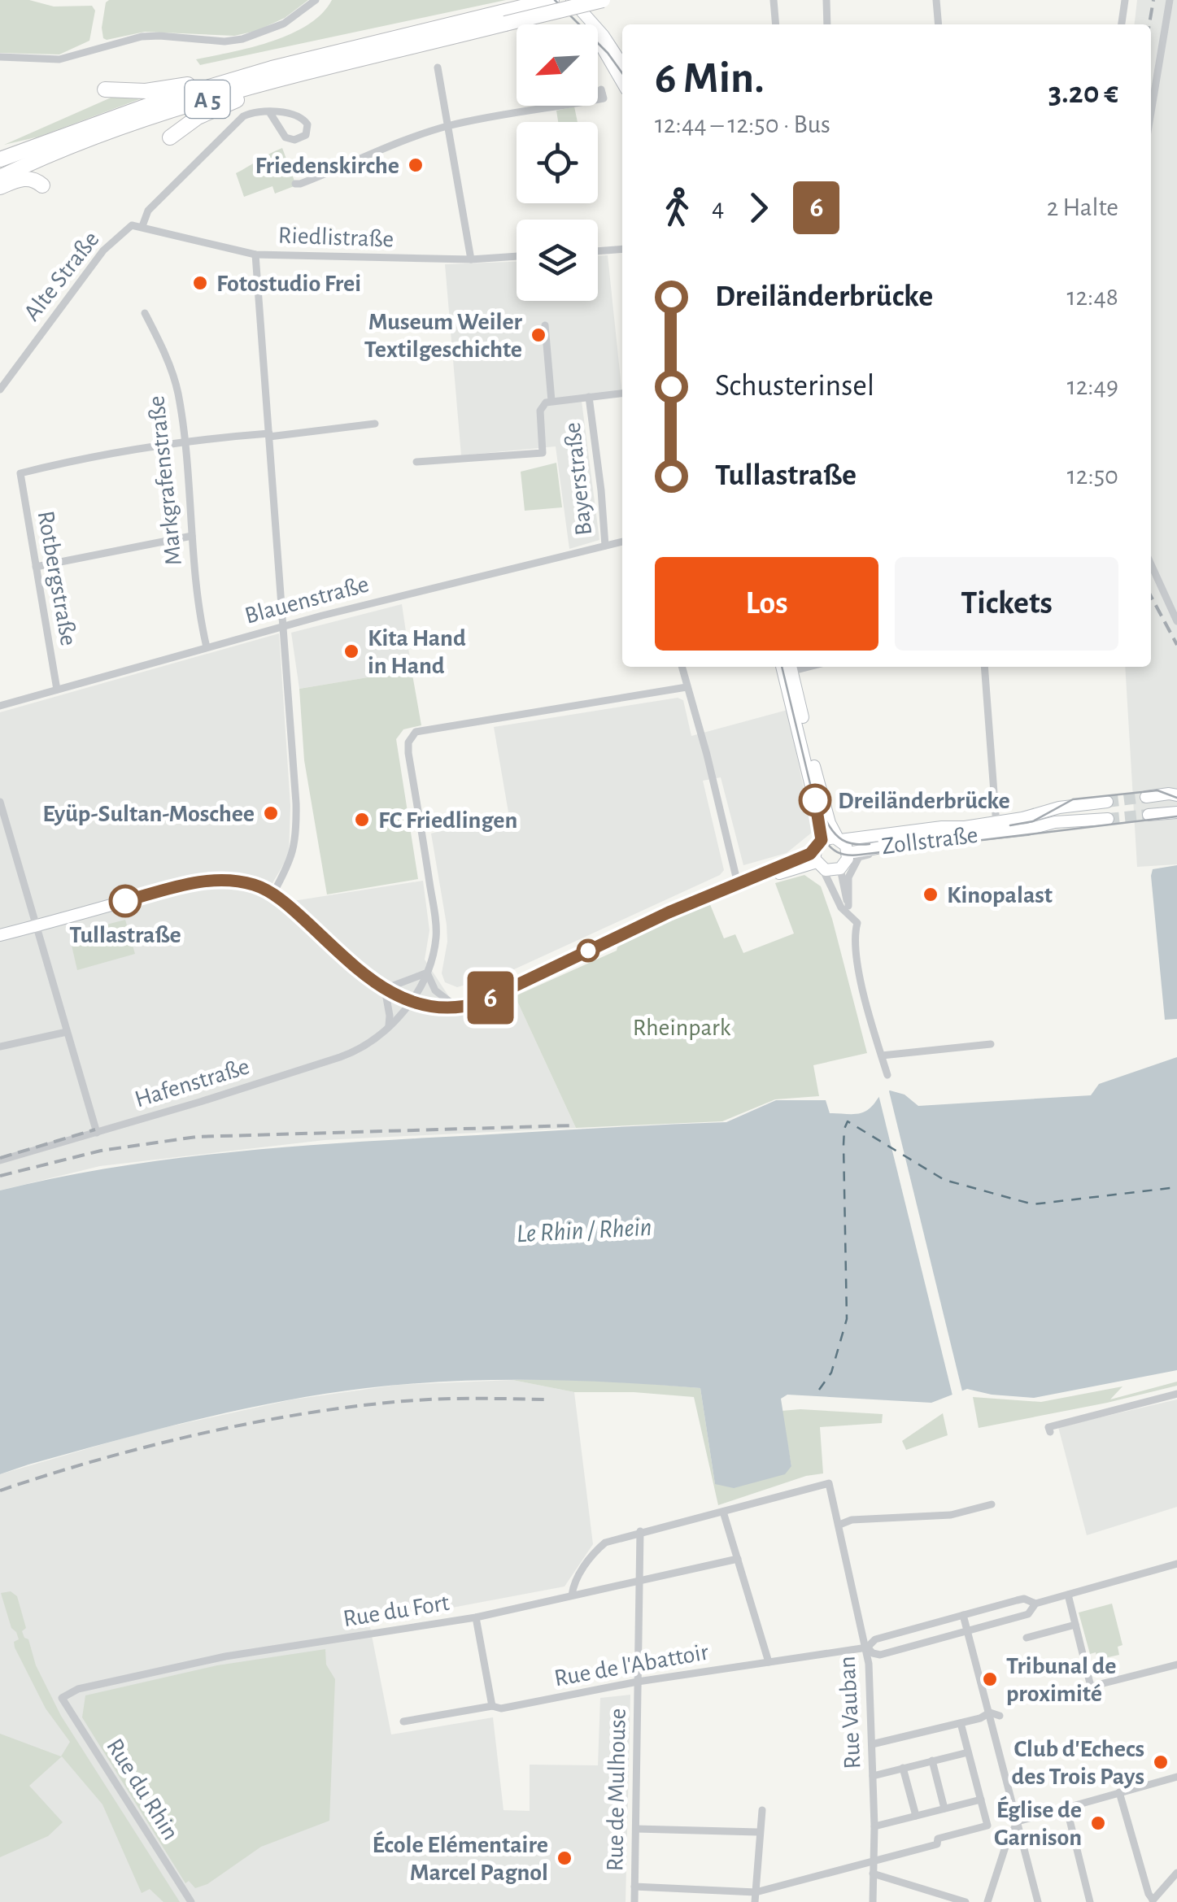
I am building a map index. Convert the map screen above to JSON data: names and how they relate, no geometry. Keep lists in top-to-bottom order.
{
  "streets": {
    "highway": ["A 5"],
    "main road": ["Zollstraße"],
    "street": [
      "Riedlistraße",
      "Alte Straße",
      "Bayerstraße",
      "Markgrafenstraße",
      "Rotbergstraße",
      "Blauenstraße",
      "Hafenstraße",
      "Rue du Fort",
      "Rue de l'Abattoir",
      "Rue Vauban",
      "Rue du Rhin",
      "Rue de Mulhouse"
    ]
  },
  "crossings": [
    ["Riedlistraße", "Alte Straße"],
    ["Bayerstraße", "Blauenstraße"],
    ["Markgrafenstraße", "Rotbergstraße"],
    ["Markgrafenstraße", "Blauenstraße"],
    ["Rotbergstraße", "Blauenstraße"],
    ["Rue du Fort", "Rue du Rhin"],
    ["Rue du Fort", "Rue de Mulhouse"],
    ["Rue de l'Abattoir", "Rue Vauban"],
    ["Rue de l'Abattoir", "Rue de Mulhouse"]
  ],
  "water": ["Le Rhin / Rhein"],
  "parks": ["Rheinpark"],
  "places": [
    "Friedenskirche",
    "Fotostudio Frei",
    "Museum Weiler Textilgeschichte",
    "Kita Hand in Hand",
    "Dreiländerbrücke",
    "Eyüp-Sultan-Moschee",
    "FC Friedlingen",
    "Kinopalast",
    "Tullastraße",
    "Tribunal de proximité",
    "Club d'Echecs des Trois Pays",
    "Église de Garnison",
    "École Elémentaire Marcel Pagnol"
  ],
  "lines": ["bus line 6"],
  "north": "bottom left",
  "page": {
    "on_map": "6",
    "heading": ["6 Min.", "12:44 – 12:50 · Bus", "3.20 €"],
    "legs": ["4", "6", "2 Halte"],
    "list": [
      {
        "name": "Dreiländerbrücke",
        "value": "12:48"
      },
      {
        "name": "Schusterinsel",
        "value": "12:49"
      },
      {
        "name": "Tullastraße",
        "value": "12:50"
      }
    ],
    "buttons": ["Los", "Tickets"]
  }
}
